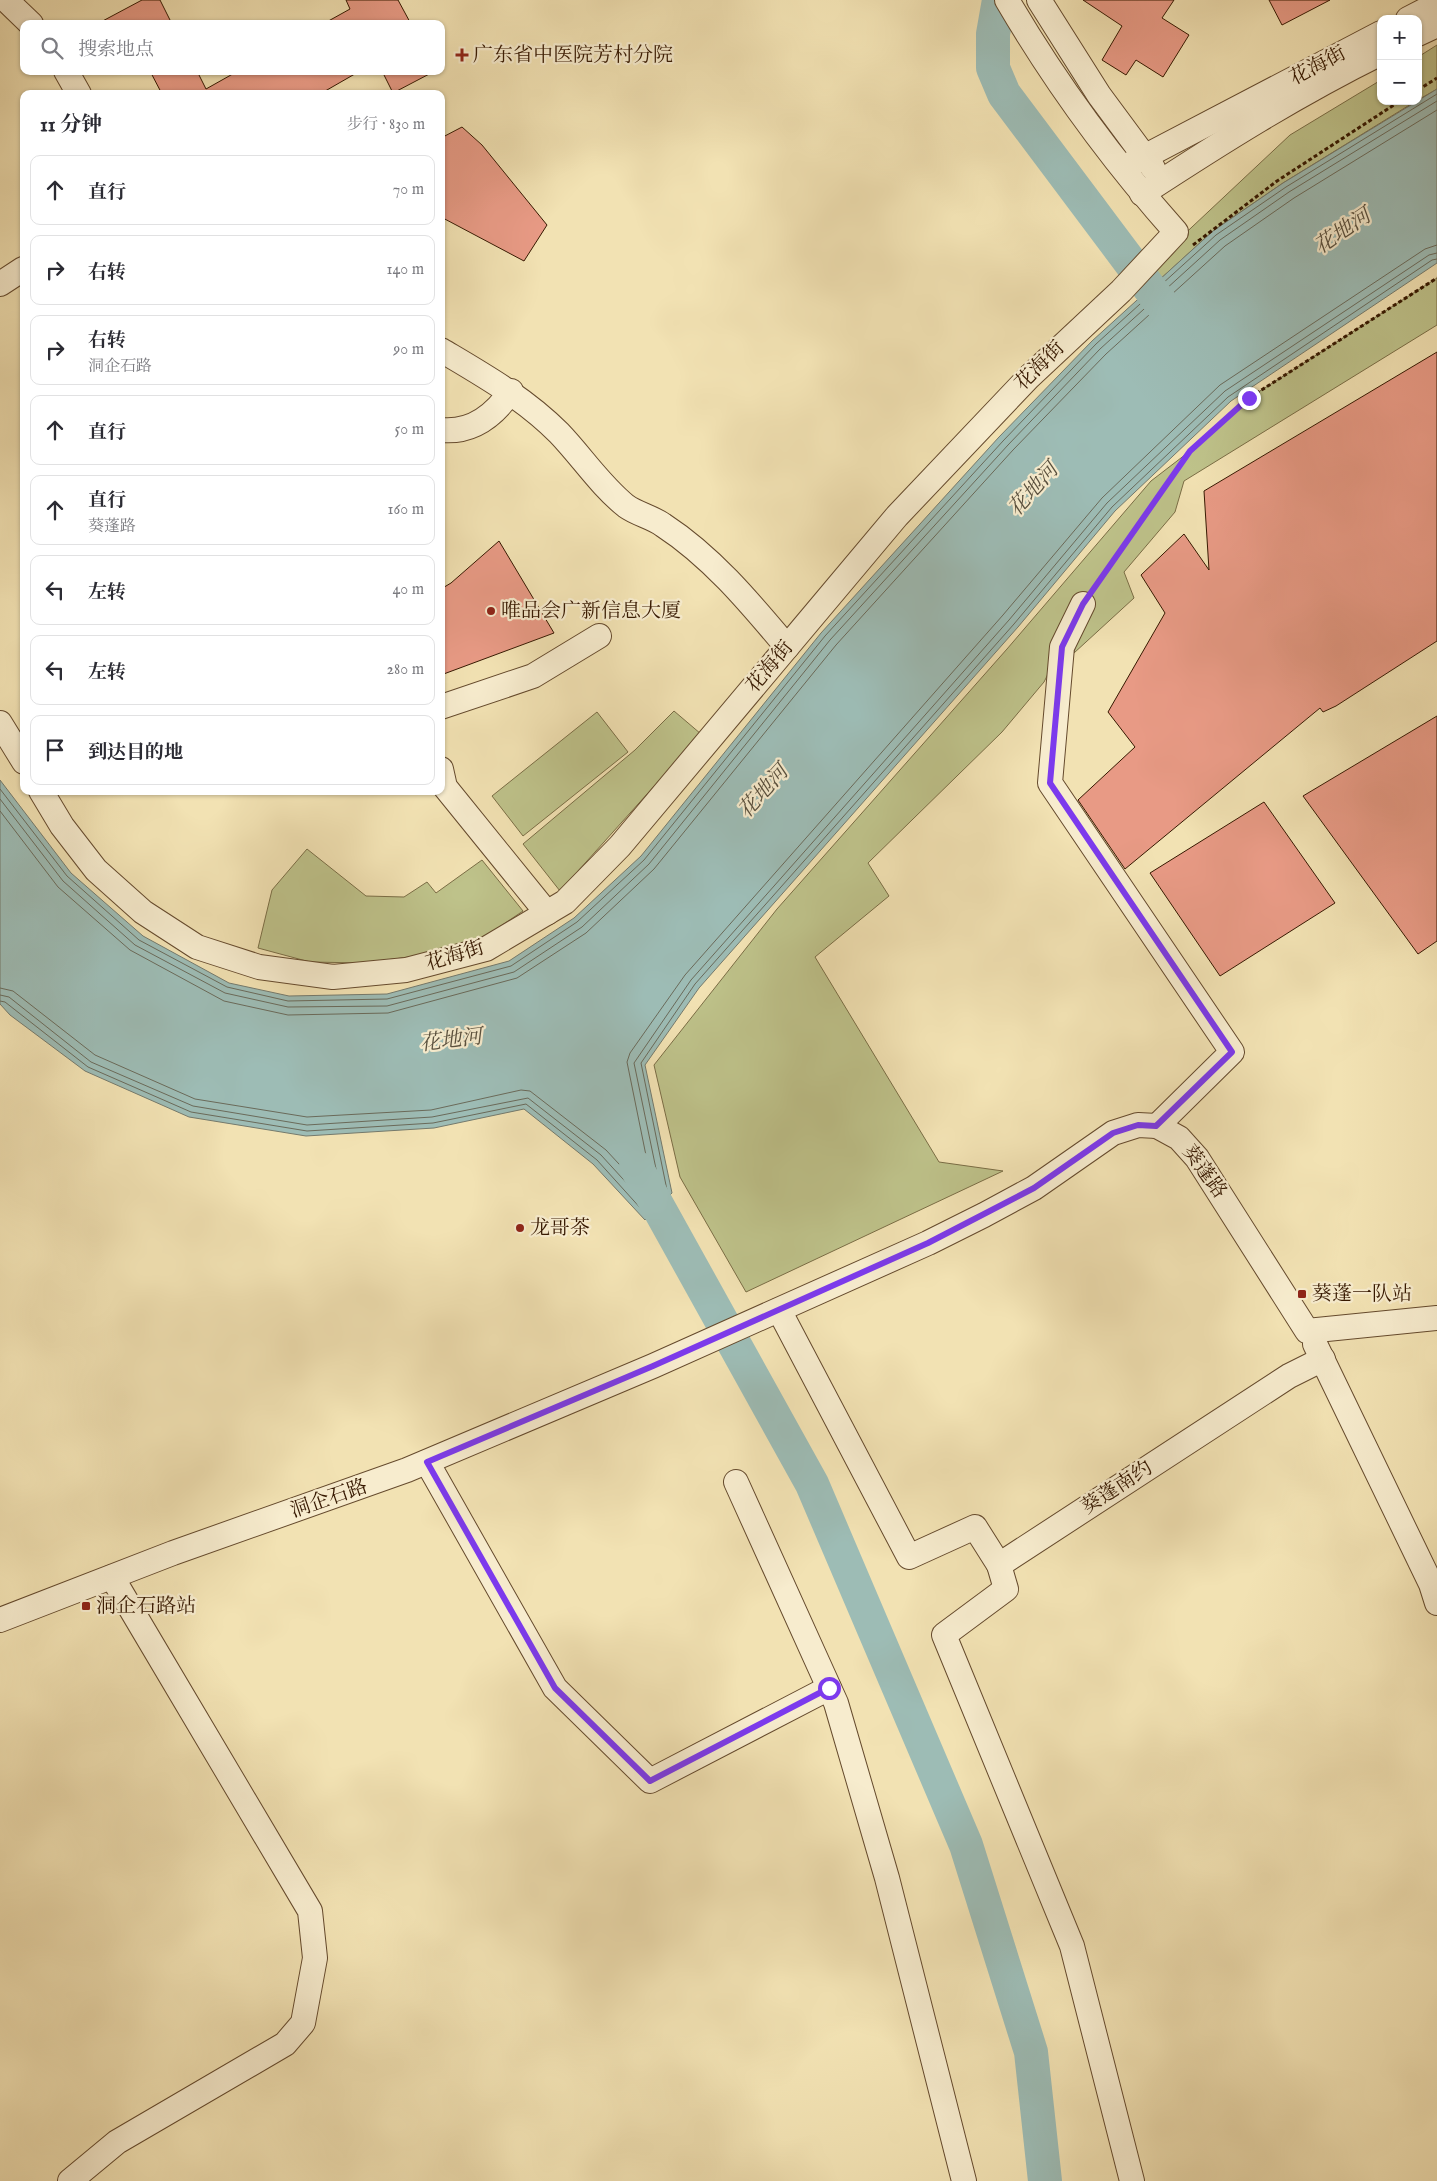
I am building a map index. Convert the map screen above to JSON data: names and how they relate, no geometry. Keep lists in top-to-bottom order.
{
  "streets": {
    "street": [
      "花海街",
      "葵蓬路",
      "葵蓬南约",
      "洞企石路"
    ]
  },
  "crossings": [
    ["葵蓬路", "葵蓬南约"]
  ],
  "water": ["花地河"],
  "places": {
    "health": ["广东省中医院芳村分院"],
    "other": ["唯品会广新信息大厦", "龙哥茶"],
    "transit": ["葵蓬一队站", "洞企石路站"]
  },
  "page": {
    "map_buttons": ["+", "−"],
    "search": "搜索地点",
    "heading": ["11 分钟", "步行 · 830 m"],
    "list": [
      ["直行", "70 m"],
      ["右转", "140 m"],
      ["右转", "洞企石路", "90 m"],
      ["直行", "50 m"],
      ["直行", "葵蓬路", "160 m"],
      ["左转", "40 m"],
      ["左转", "280 m"],
      "到达目的地"
    ]
  }
}
